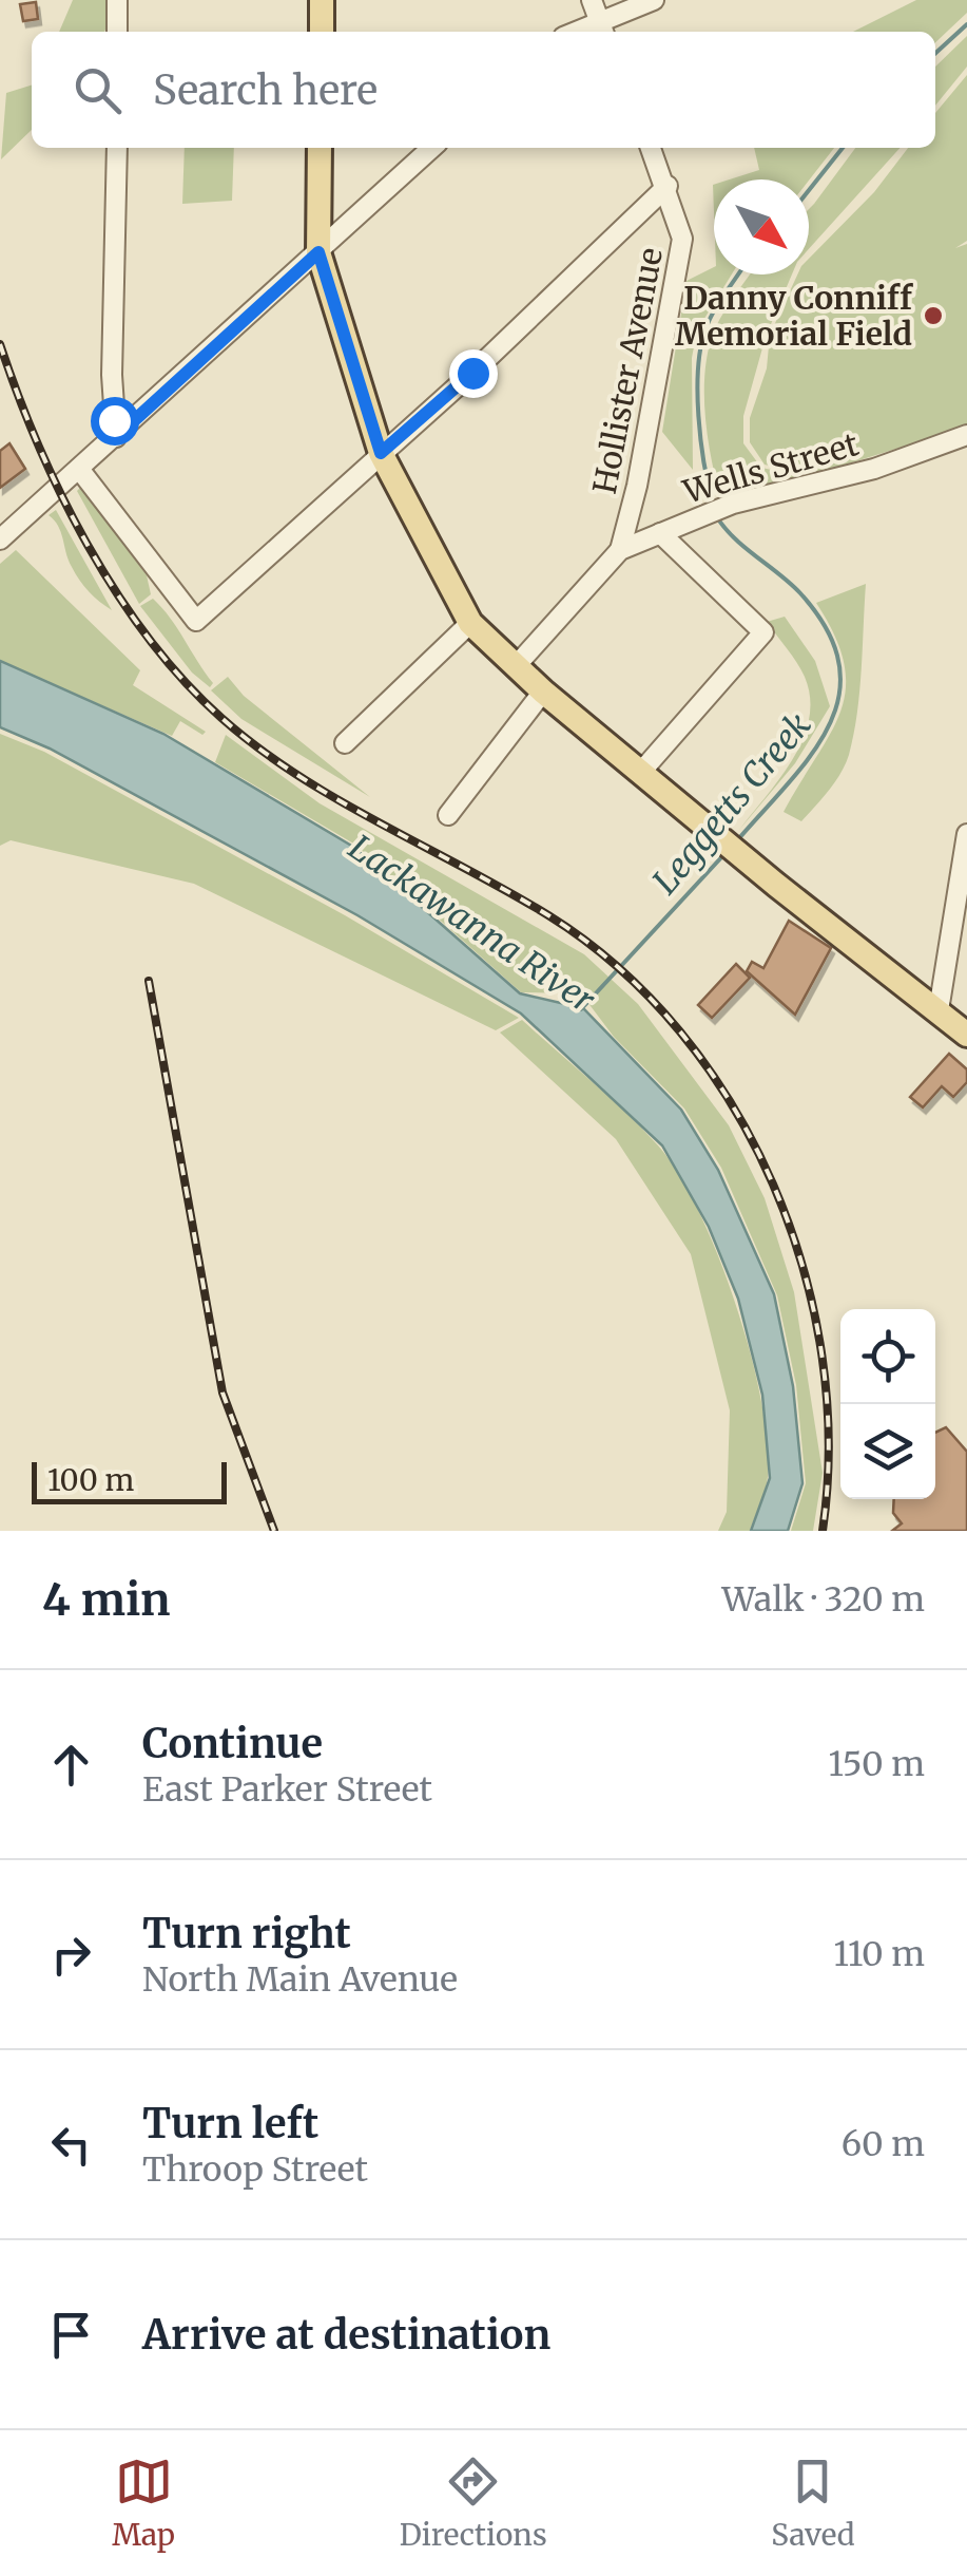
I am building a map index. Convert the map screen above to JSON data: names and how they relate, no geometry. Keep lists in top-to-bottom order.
{
  "streets": {
    "street": ["Hollister Avenue", "Wells Street"]
  },
  "crossings": [
    ["Hollister Avenue", "Wells Street"]
  ],
  "water": ["Leggetts Creek", "Lackawanna River"],
  "places": ["Danny Conniff Memorial Field"],
  "scale_bar": "100 m",
  "north": "bottom right",
  "page": {
    "search": "Search here",
    "scale": "100 m",
    "heading": ["4 min", "Walk · 320 m"],
    "list": [
      ["Continue", "East Parker Street", "150 m"],
      ["Turn right", "North Main Avenue", "110 m"],
      ["Turn left", "Throop Street", "60 m"],
      "Arrive at destination"
    ],
    "nav": ["Map", "Directions", "Saved"]
  }
}
